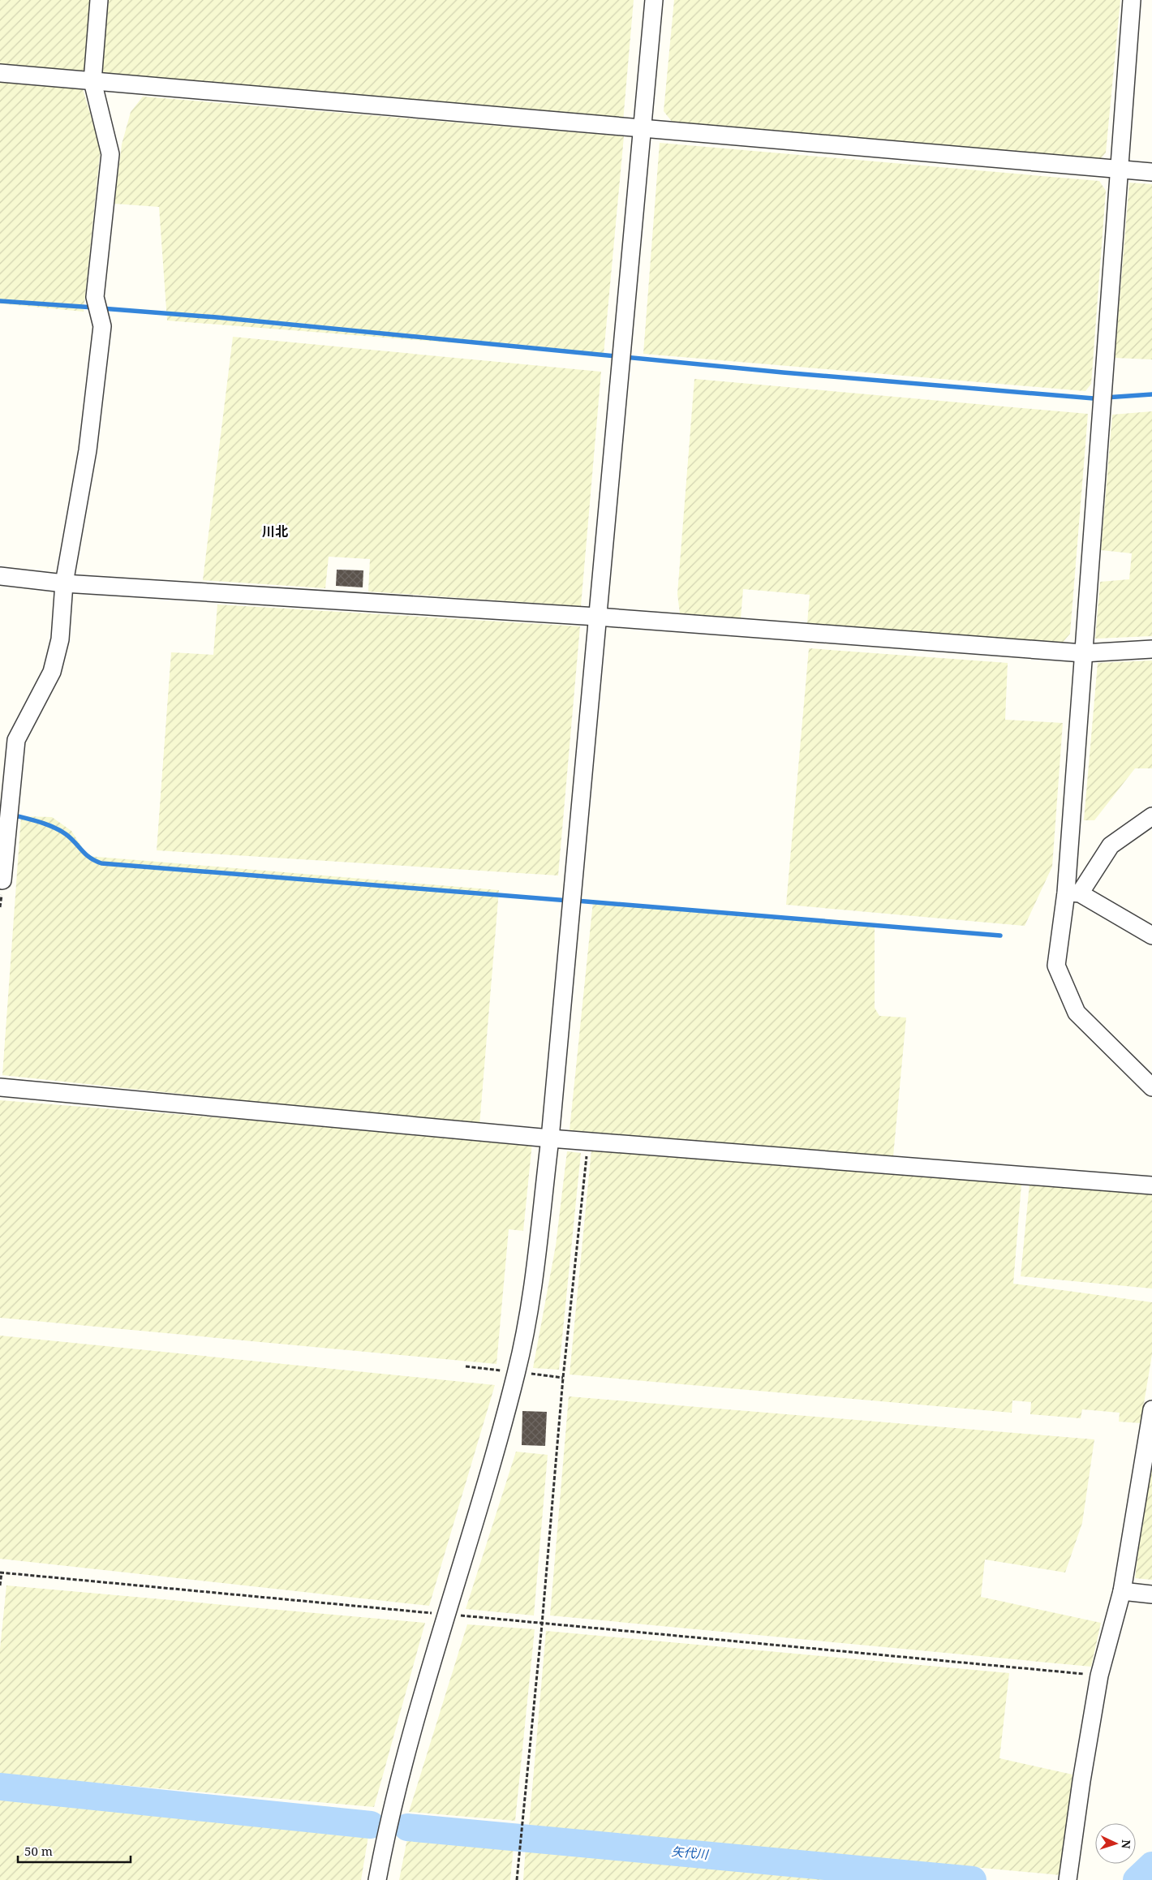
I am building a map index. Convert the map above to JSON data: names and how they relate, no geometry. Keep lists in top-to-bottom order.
{
  "districts": ["川北"],
  "water": ["矢代川"],
  "scale_bar": "50 m",
  "north": "right"
}
